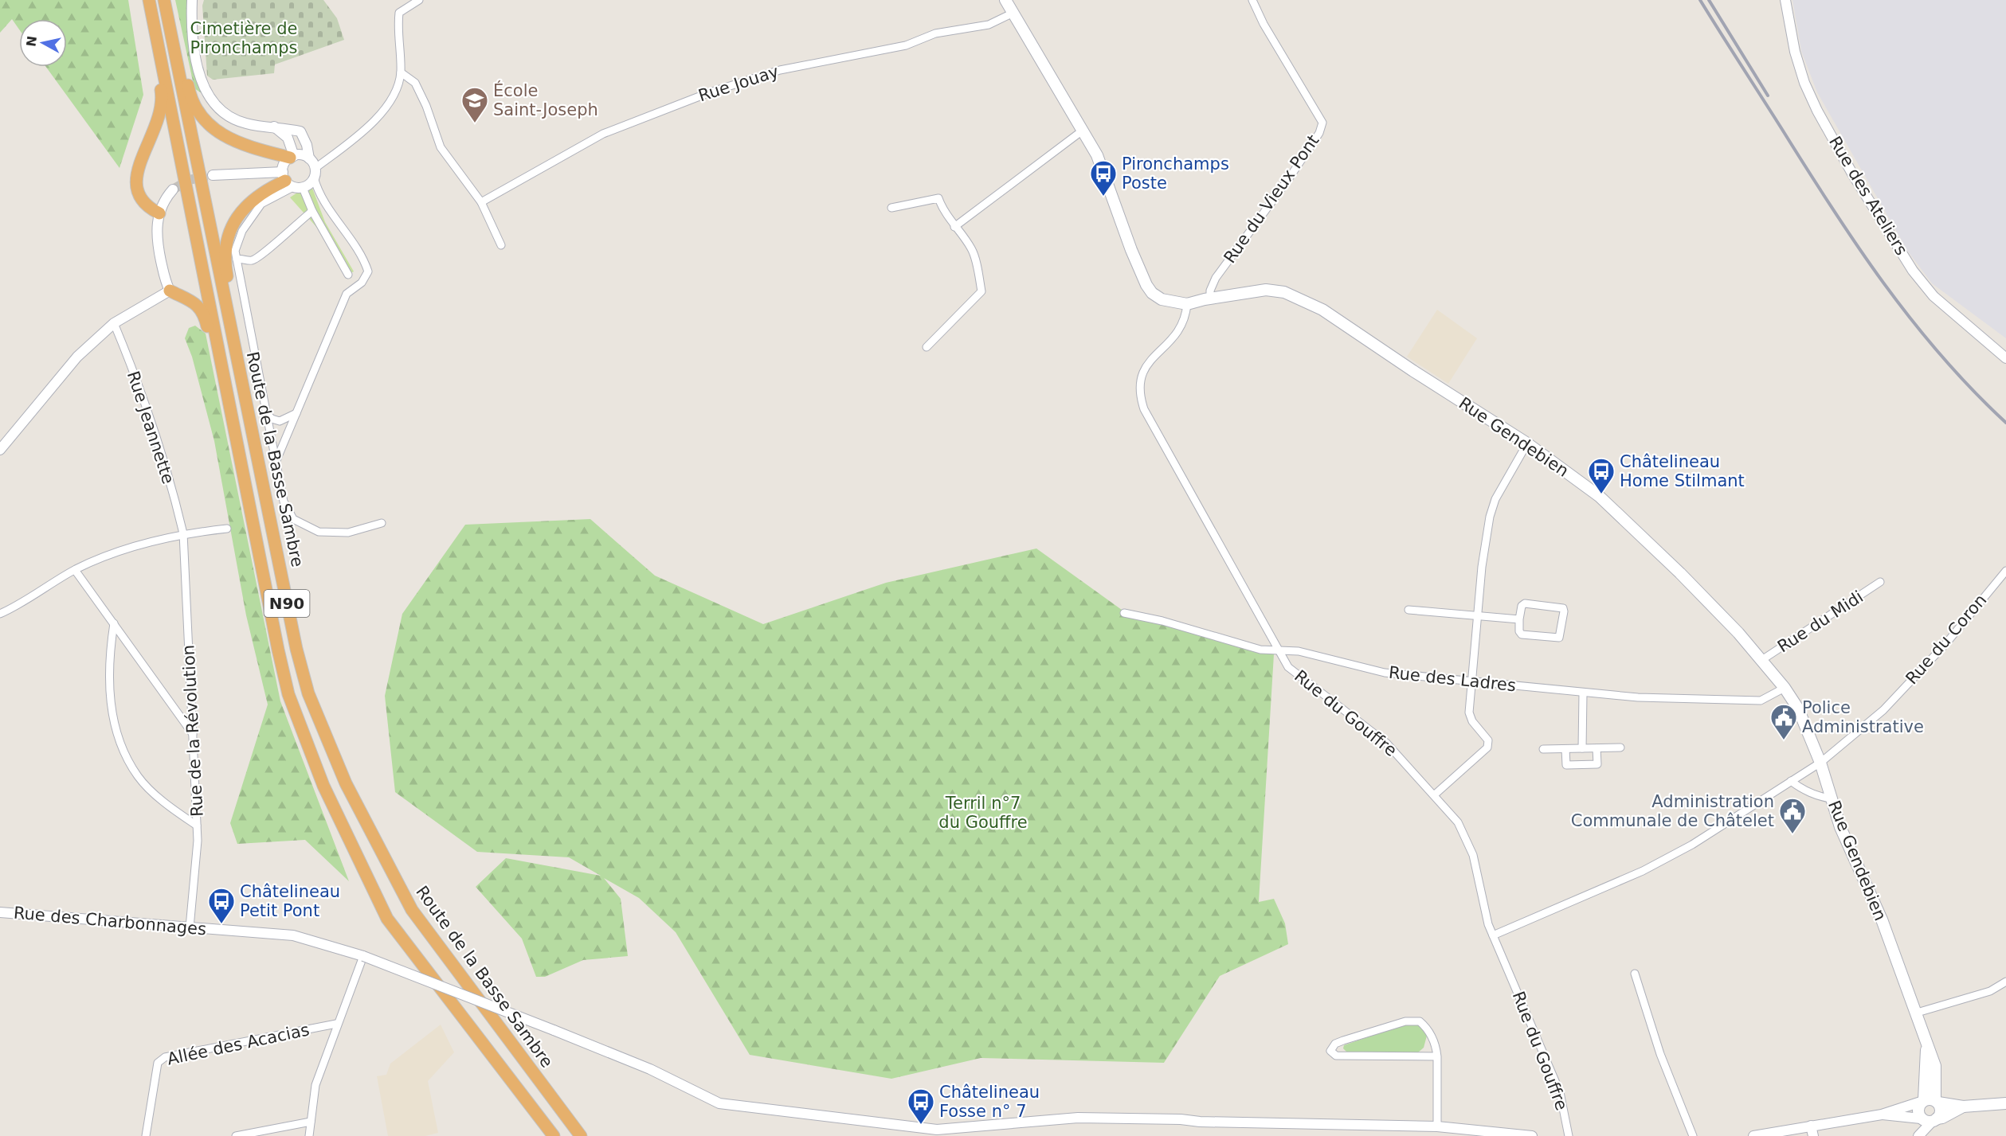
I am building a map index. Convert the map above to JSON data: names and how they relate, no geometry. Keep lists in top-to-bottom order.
{
  "streets": {
    "highway": ["Route de la Basse Sambre", "N90"],
    "main road": ["Rue Gendebien"],
    "street": [
      "Rue Jouay",
      "Rue des Ateliers",
      "Rue du Vieux Pont",
      "Rue Jeannette",
      "Rue du Midi",
      "Rue du Coron",
      "Rue des Ladres",
      "Rue du Gouffre",
      "Rue de la Révolution",
      "Rue des Charbonnages",
      "Allée des Acacias"
    ]
  },
  "crossings": [
    ["Rue Jouay", "Rue Gendebien"],
    ["Rue du Vieux Pont", "Rue Gendebien"],
    ["Rue Jeannette", "Rue de la Révolution"],
    ["Rue Gendebien", "Rue du Midi"],
    ["Rue Gendebien", "Rue du Coron"],
    ["Rue Gendebien", "Rue des Ladres"],
    ["Rue Gendebien", "Rue du Gouffre"],
    ["Rue des Ladres", "Rue du Gouffre"],
    ["Rue de la Révolution", "Rue des Charbonnages"]
  ],
  "parks": ["Cimetière de Pironchamps", "Terril n°7 du Gouffre"],
  "places": {
    "school or university": ["École Saint-Joseph"],
    "bus stop": [
      "Pironchamps Poste",
      "Châtelineau Home Stilmant",
      "Châtelineau Petit Pont",
      "Châtelineau Fosse n° 7"
    ],
    "public building": ["Police Administrative", "Administration Communale de Châtelet"]
  },
  "north": "left"
}
